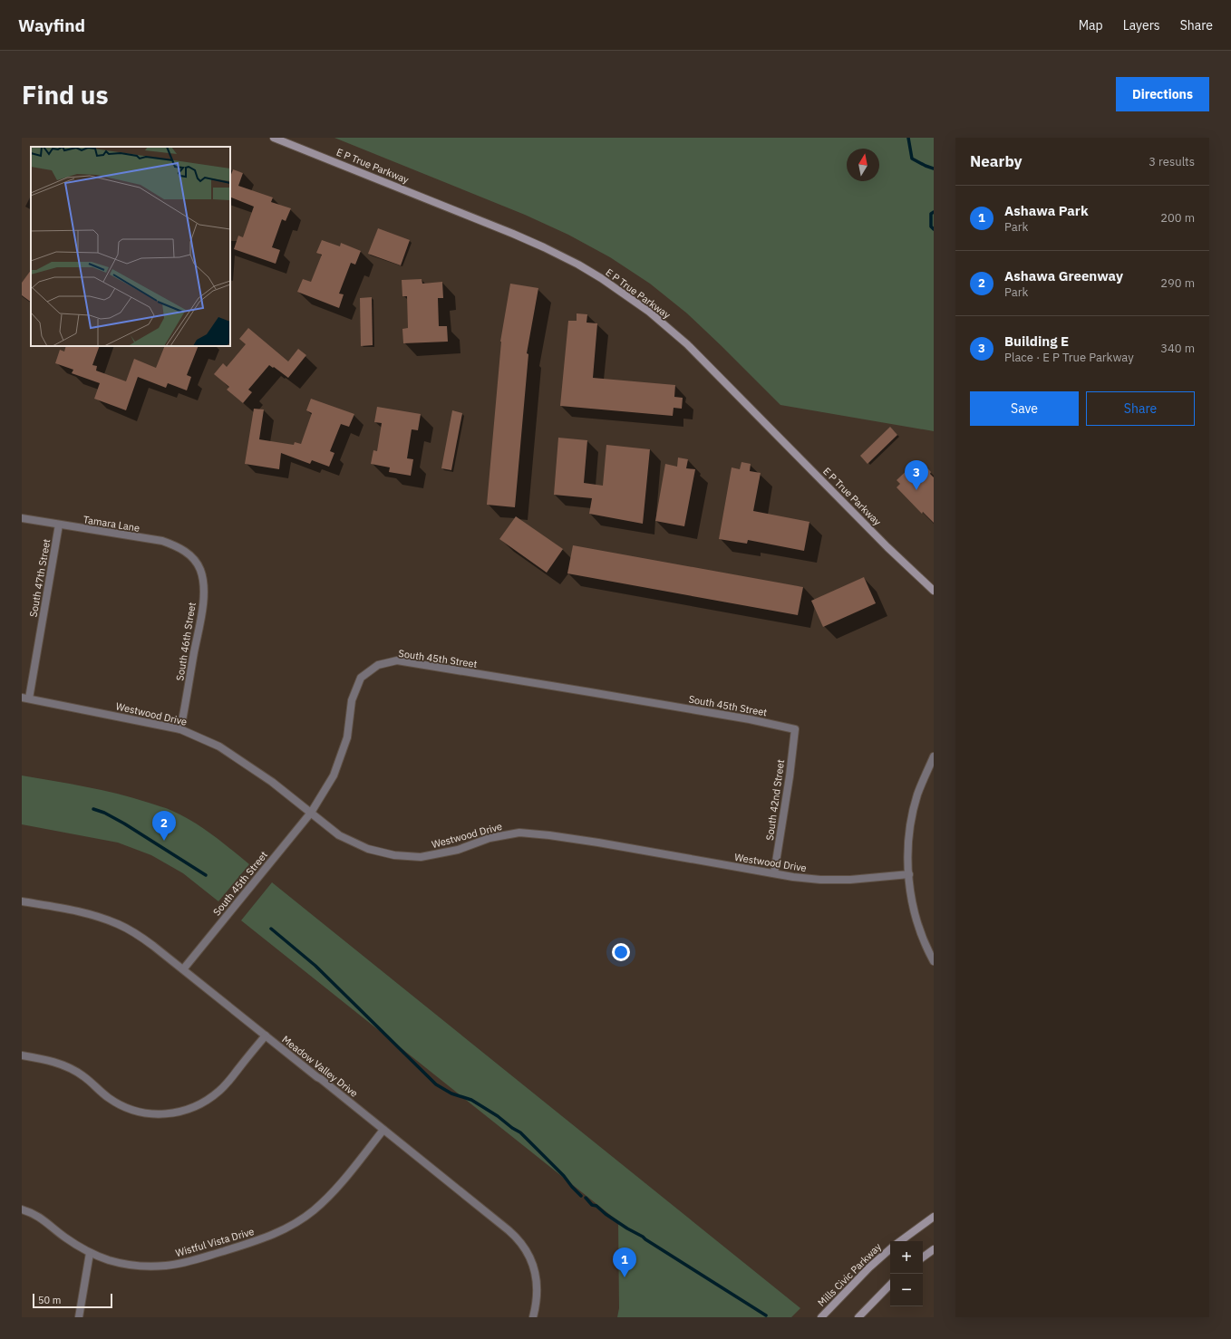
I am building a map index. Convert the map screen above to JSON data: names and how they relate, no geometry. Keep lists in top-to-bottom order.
{
  "streets": {
    "main road": ["E P True Parkway", "Mills Civic Parkway"],
    "street": [
      "Tamara Lane",
      "South 47th Street",
      "South 46th Street",
      "South 45th Street",
      "Westwood Drive",
      "South 42nd Street",
      "Meadow Valley Drive",
      "Wistful Vista Drive"
    ]
  },
  "crossings": [
    ["Tamara Lane", "South 47th Street"],
    ["Tamara Lane", "South 46th Street"],
    ["South 47th Street", "Westwood Drive"],
    ["South 46th Street", "Westwood Drive"],
    ["South 45th Street", "Westwood Drive"],
    ["South 45th Street", "South 42nd Street"],
    ["South 45th Street", "Meadow Valley Drive"],
    ["Westwood Drive", "South 42nd Street"],
    ["Meadow Valley Drive", "Wistful Vista Drive"]
  ],
  "scale_bar": "50 m",
  "north": "top",
  "page": {
    "header": "Wayfind",
    "nav": ["Map", "Layers", "Share"],
    "buttons": [
      "Directions",
      ["Save", "Share"]
    ],
    "title": "Find us",
    "heading": ["Nearby", "3 results"],
    "list": [
      {
        "mark": "1",
        "name": "Ashawa Park",
        "note": "Park",
        "value": "200 m"
      },
      {
        "mark": "2",
        "name": "Ashawa Greenway",
        "note": "Park",
        "value": "290 m"
      },
      {
        "mark": "3",
        "name": "Building E",
        "note": "Place · E P True Parkway",
        "value": "340 m"
      }
    ],
    "pins": ["3", "2", "1"],
    "map_buttons": ["+", "−"],
    "scale": "50 m"
  }
}
